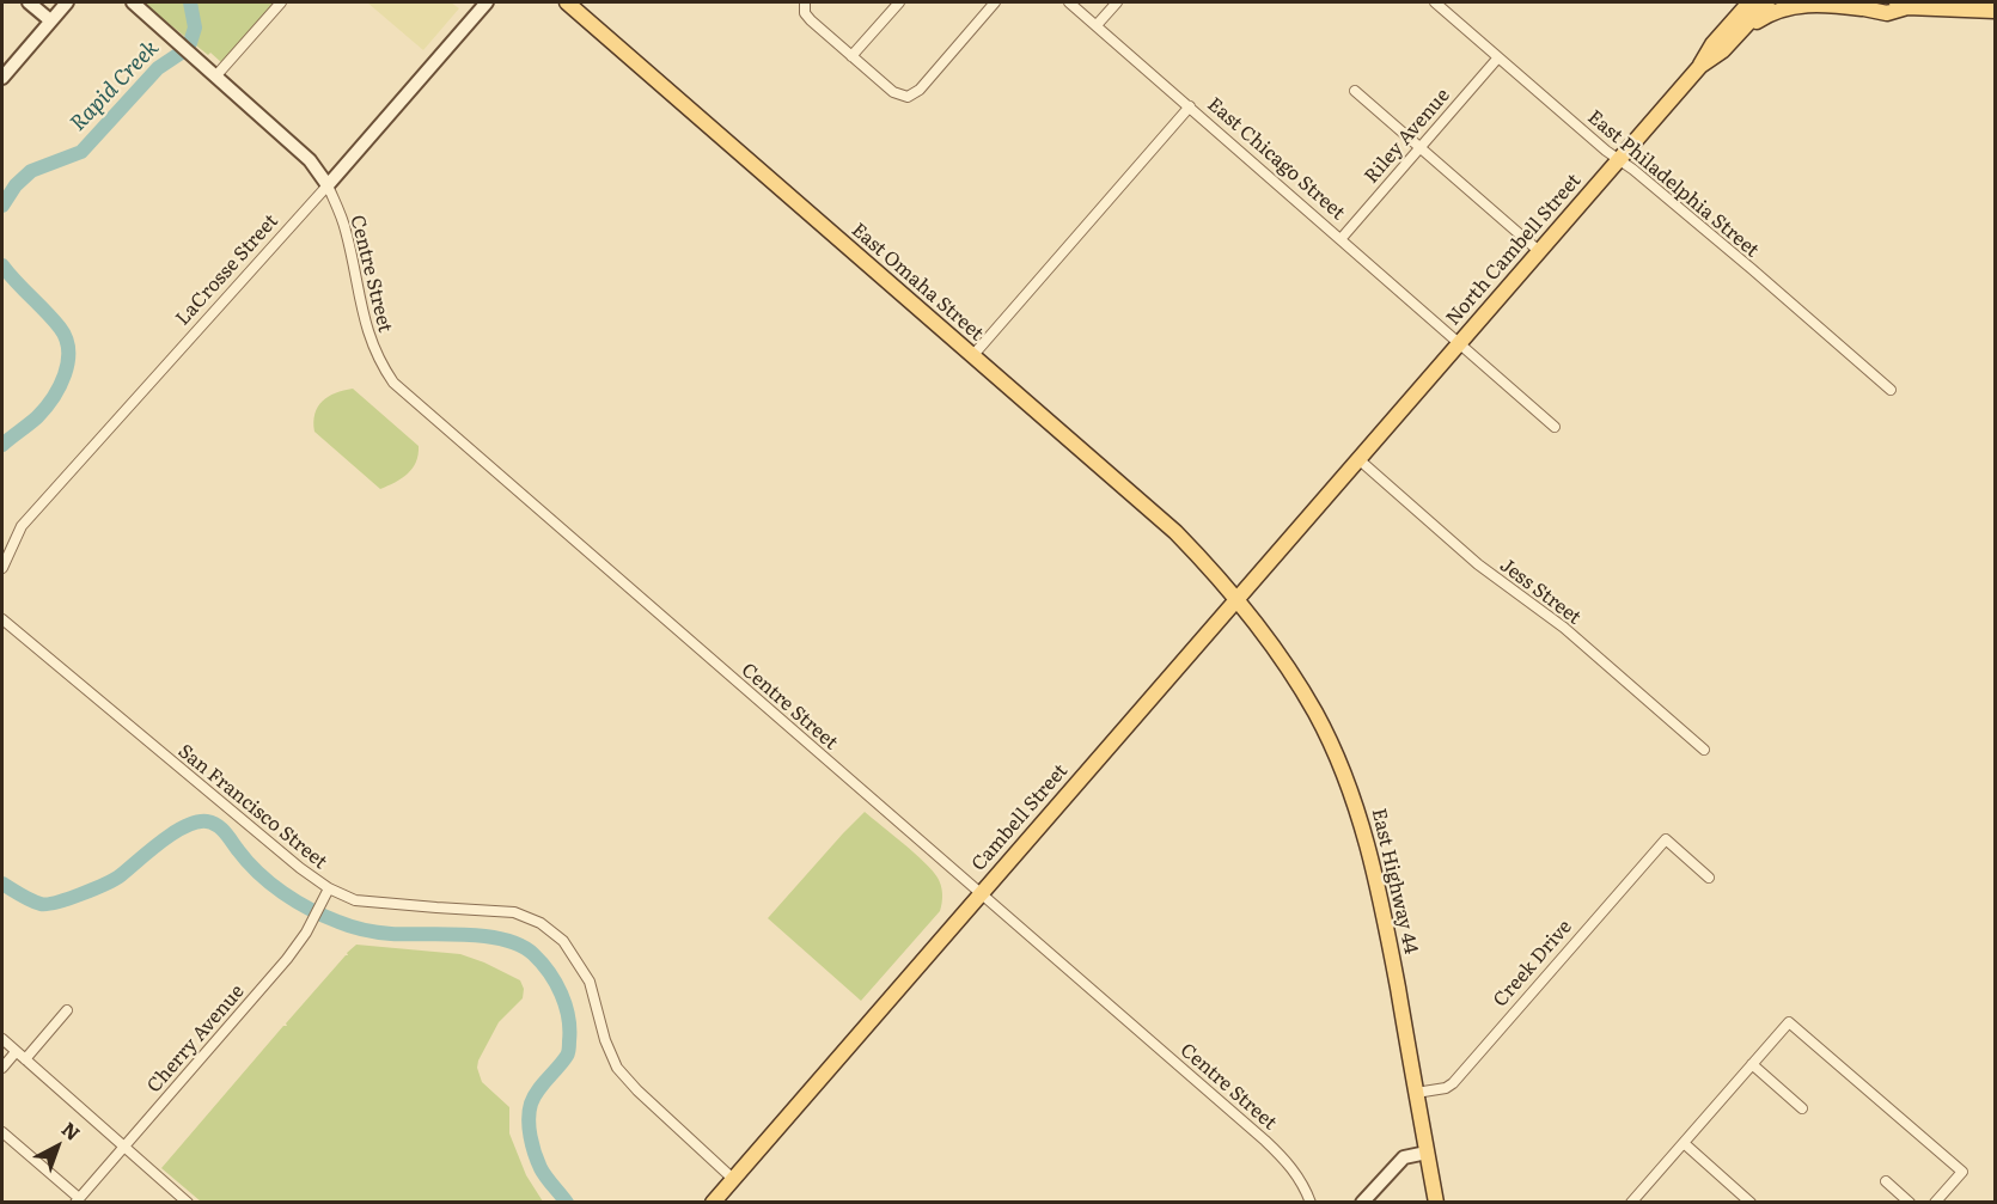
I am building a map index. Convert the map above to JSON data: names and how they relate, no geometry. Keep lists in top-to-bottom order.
{
  "streets": {
    "main road": [
      "North Cambell Street",
      "East Omaha Street",
      "Cambell Street",
      "East Highway 44"
    ],
    "street": [
      "Riley Avenue",
      "East Chicago Street",
      "East Philadelphia Street",
      "LaCrosse Street",
      "Centre Street",
      "Jess Street",
      "San Francisco Street",
      "Creek Drive",
      "Cherry Avenue"
    ]
  },
  "crossings": [
    ["Riley Avenue", "East Chicago Street"],
    ["Riley Avenue", "East Philadelphia Street"],
    ["East Chicago Street", "North Cambell Street"],
    ["East Philadelphia Street", "North Cambell Street"],
    ["North Cambell Street", "Jess Street"],
    ["North Cambell Street", "Cambell Street"],
    ["LaCrosse Street", "Centre Street"],
    ["Centre Street", "Cambell Street"],
    ["East Omaha Street", "Cambell Street"],
    ["East Omaha Street", "East Highway 44"],
    ["Jess Street", "Cambell Street"],
    ["San Francisco Street", "Cambell Street"],
    ["San Francisco Street", "Cherry Avenue"],
    ["Cambell Street", "East Highway 44"],
    ["East Highway 44", "Creek Drive"]
  ],
  "water": ["Rapid Creek"],
  "north": "top right"
}
